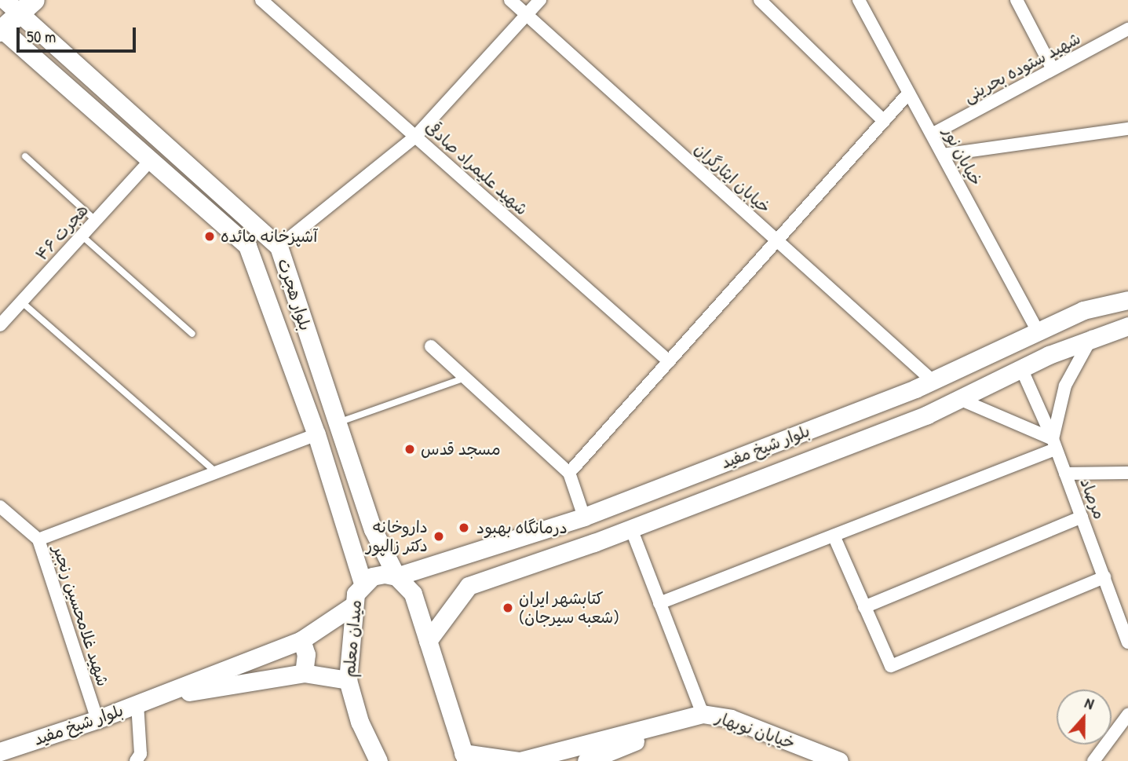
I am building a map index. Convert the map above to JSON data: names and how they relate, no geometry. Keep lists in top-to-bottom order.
{
  "streets": {
    "street": [
      "شهید ستوده بحرینی",
      "خیابان نور",
      "شهید علیمراد صادقی",
      "خیابان ایثارگران",
      "هجرت ۴۶",
      "بلوار هجرت",
      "بلوار شیخ مفید",
      "مرصاد",
      "شهید غلامحسین رنجبر",
      "میدان معلم",
      "خیابان نوبهار"
    ]
  },
  "crossings": [
    ["شهید ستوده بحرینی", "خیابان نور"],
    ["خیابان نور", "بلوار شیخ مفید"],
    ["خیابان ایثارگران", "بلوار شیخ مفید"],
    ["هجرت ۴۶", "بلوار هجرت"],
    ["بلوار هجرت", "بلوار شیخ مفید"],
    ["بلوار هجرت", "میدان معلم"],
    ["بلوار شیخ مفید", "مرصاد"],
    ["بلوار شیخ مفید", "شهید غلامحسین رنجبر"],
    ["بلوار شیخ مفید", "میدان معلم"]
  ],
  "places": [
    "آشپزخانه مائده",
    "مسجد قدس",
    "درمانگاه بهبود",
    "داروخانه دکتر زالپور",
    "کتابشهر ایران (شعبه سیرجان)"
  ],
  "scale_bar": "50 m",
  "north": "top"
}
